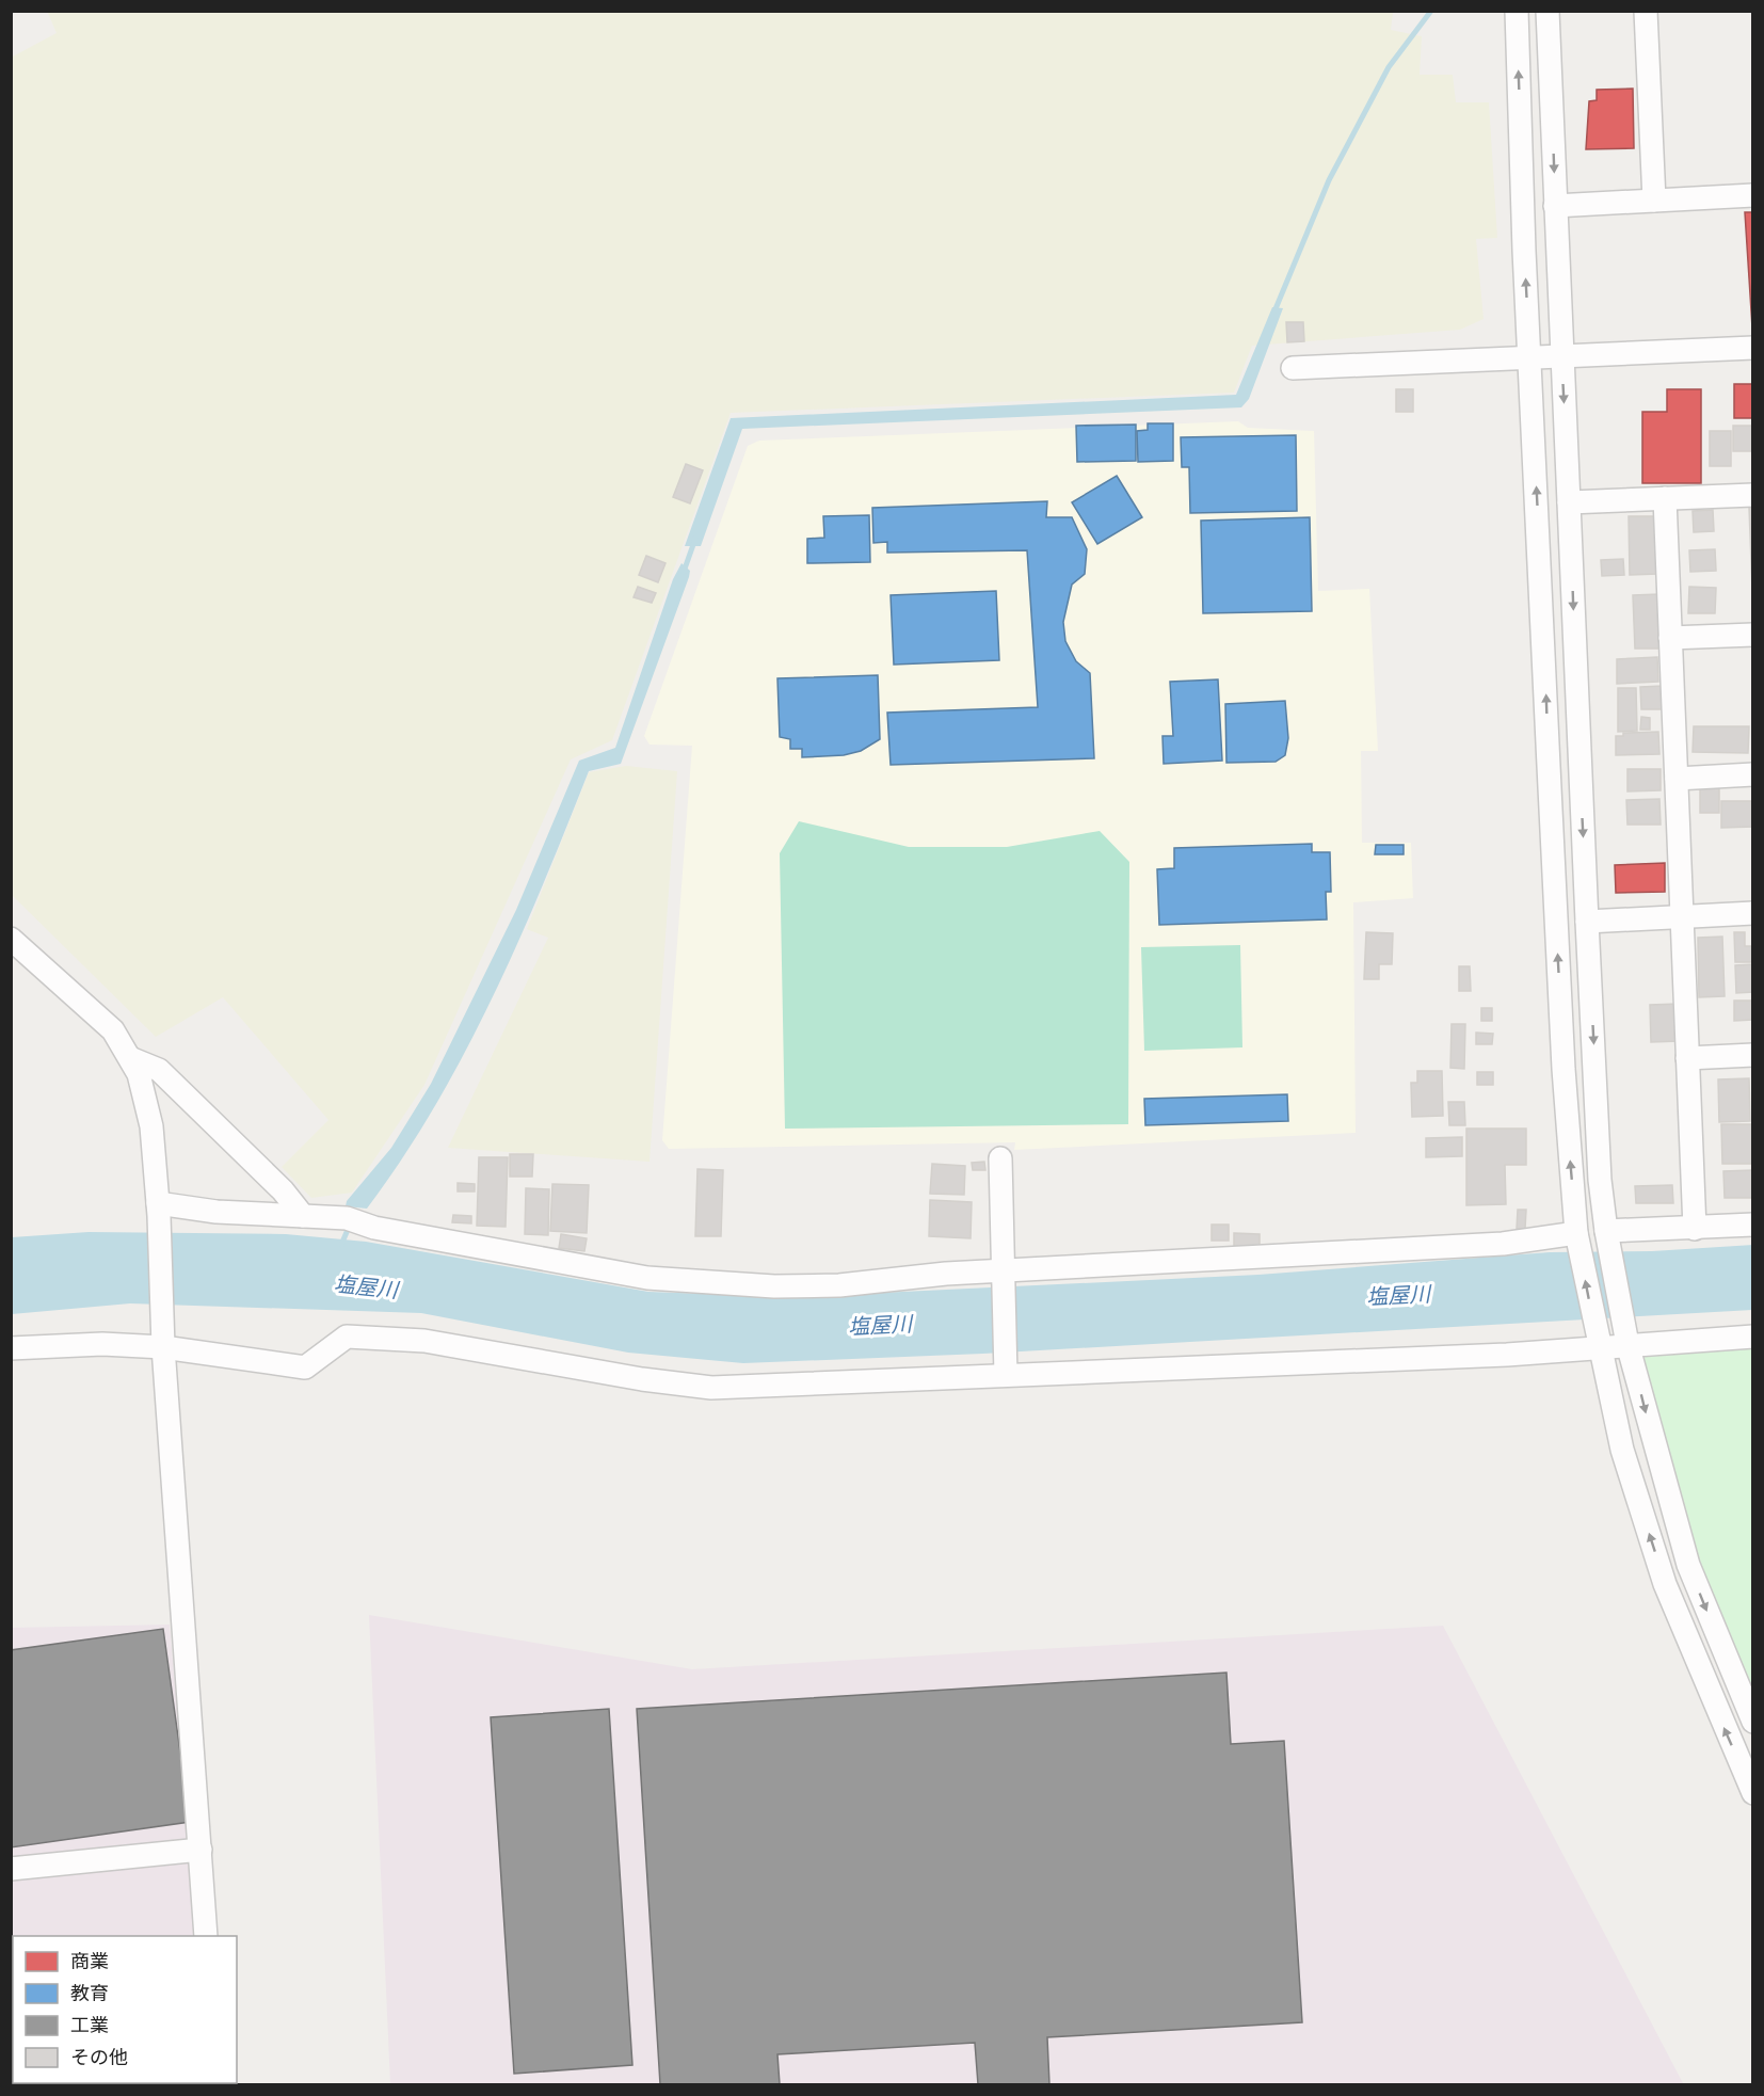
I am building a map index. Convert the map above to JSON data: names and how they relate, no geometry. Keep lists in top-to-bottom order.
{
  "water": ["塩屋川"],
  "legend": [
    "商業",
    "教育",
    "工業",
    "その他"
  ]
}
